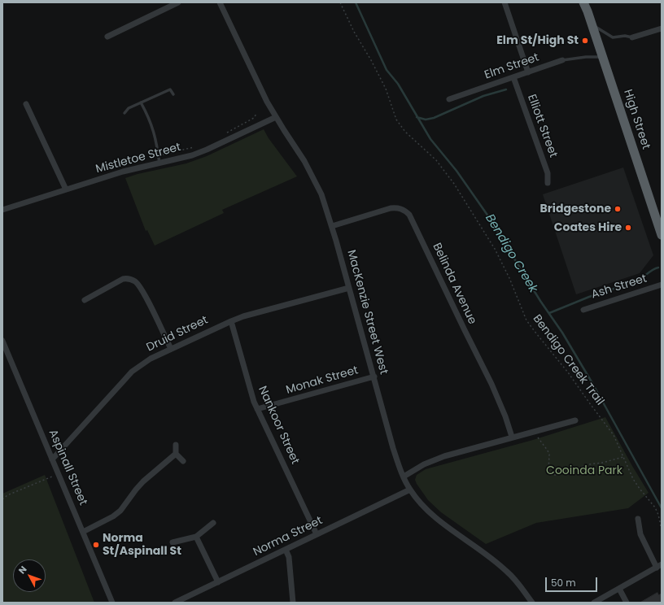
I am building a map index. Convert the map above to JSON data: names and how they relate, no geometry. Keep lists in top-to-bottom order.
{
  "streets": {
    "highway": ["High Street"],
    "street": [
      "Elm Street",
      "Elliott Street",
      "Mistletoe Street",
      "Belinda Avenue",
      "Ash Street",
      "MacKenzie Street West",
      "Druid Street",
      "Monak Street",
      "Nankoor Street",
      "Aspinall Street",
      "Norma Street"
    ],
    "path": ["Bendigo Creek Trail"]
  },
  "crossings": [
    ["Elm Street", "High Street"],
    ["Elm Street", "Elliott Street"],
    ["Mistletoe Street", "MacKenzie Street West"],
    ["Belinda Avenue", "MacKenzie Street West"],
    ["MacKenzie Street West", "Druid Street"],
    ["MacKenzie Street West", "Monak Street"],
    ["MacKenzie Street West", "Norma Street"],
    ["Druid Street", "Nankoor Street"],
    ["Druid Street", "Aspinall Street"],
    ["Monak Street", "Nankoor Street"],
    ["Nankoor Street", "Norma Street"]
  ],
  "water": ["Bendigo Creek"],
  "parks": ["Cooinda Park"],
  "places": [
    "Elm St/High St",
    "Bridgestone",
    "Coates Hire",
    "Norma St/Aspinall St"
  ],
  "scale_bar": "50 m",
  "north": "top left"
}
